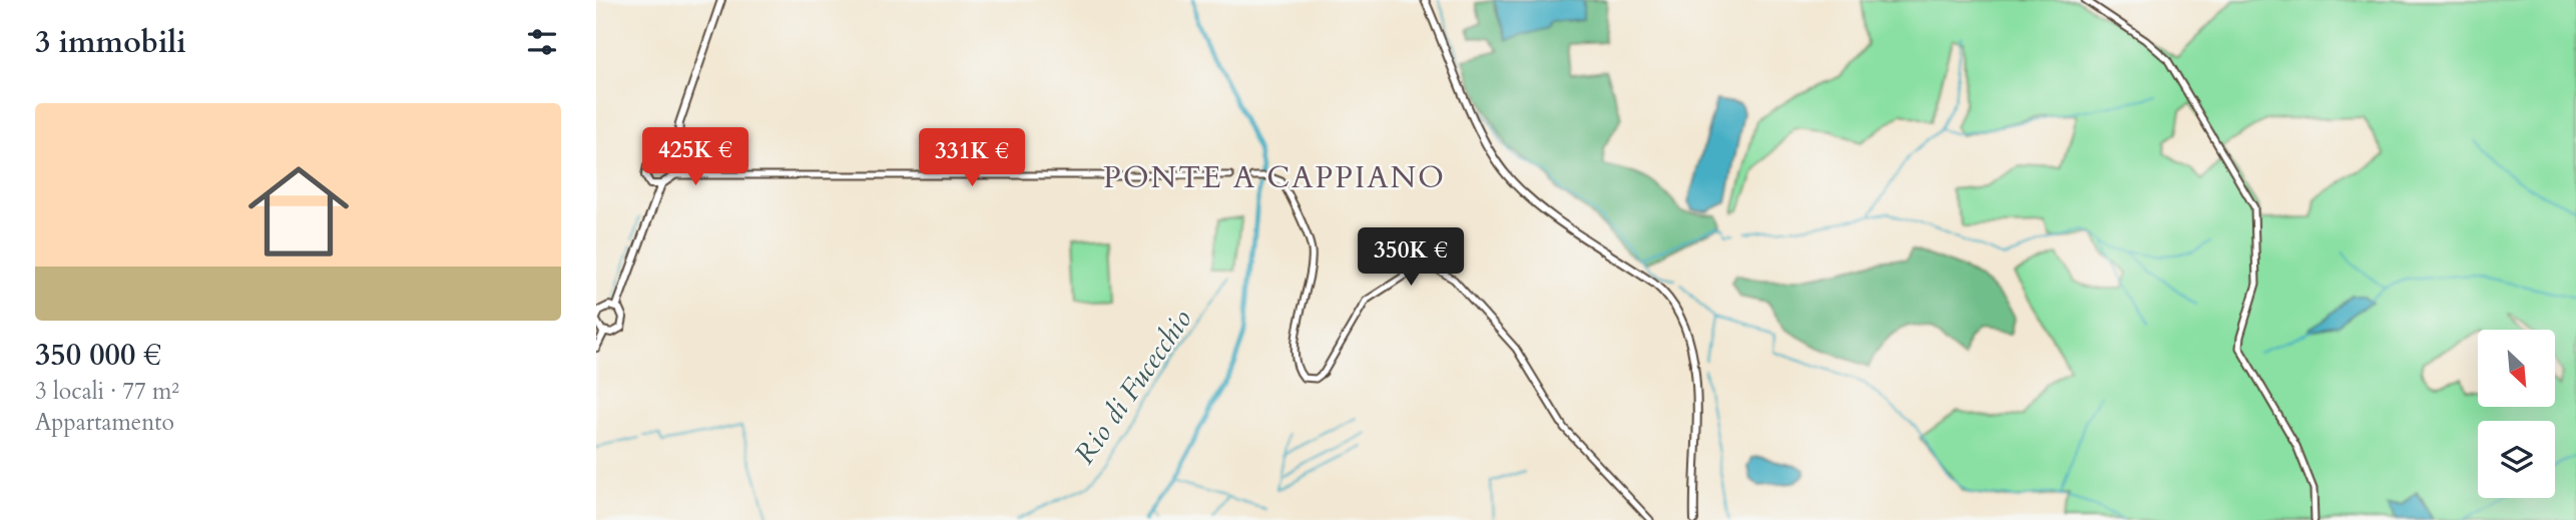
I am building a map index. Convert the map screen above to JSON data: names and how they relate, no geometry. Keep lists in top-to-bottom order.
{
  "districts": ["PONTE A CAPPIANO"],
  "water": ["Rio di Fucecchio"],
  "north": "bottom right",
  "page": {
    "heading": "3 immobili",
    "list": [
      {
        "name": "350 000 €",
        "note": "3 locali · 77 m² · Appartamento"
      }
    ],
    "price": ["425K €", "331K €", "350K €"]
  }
}
